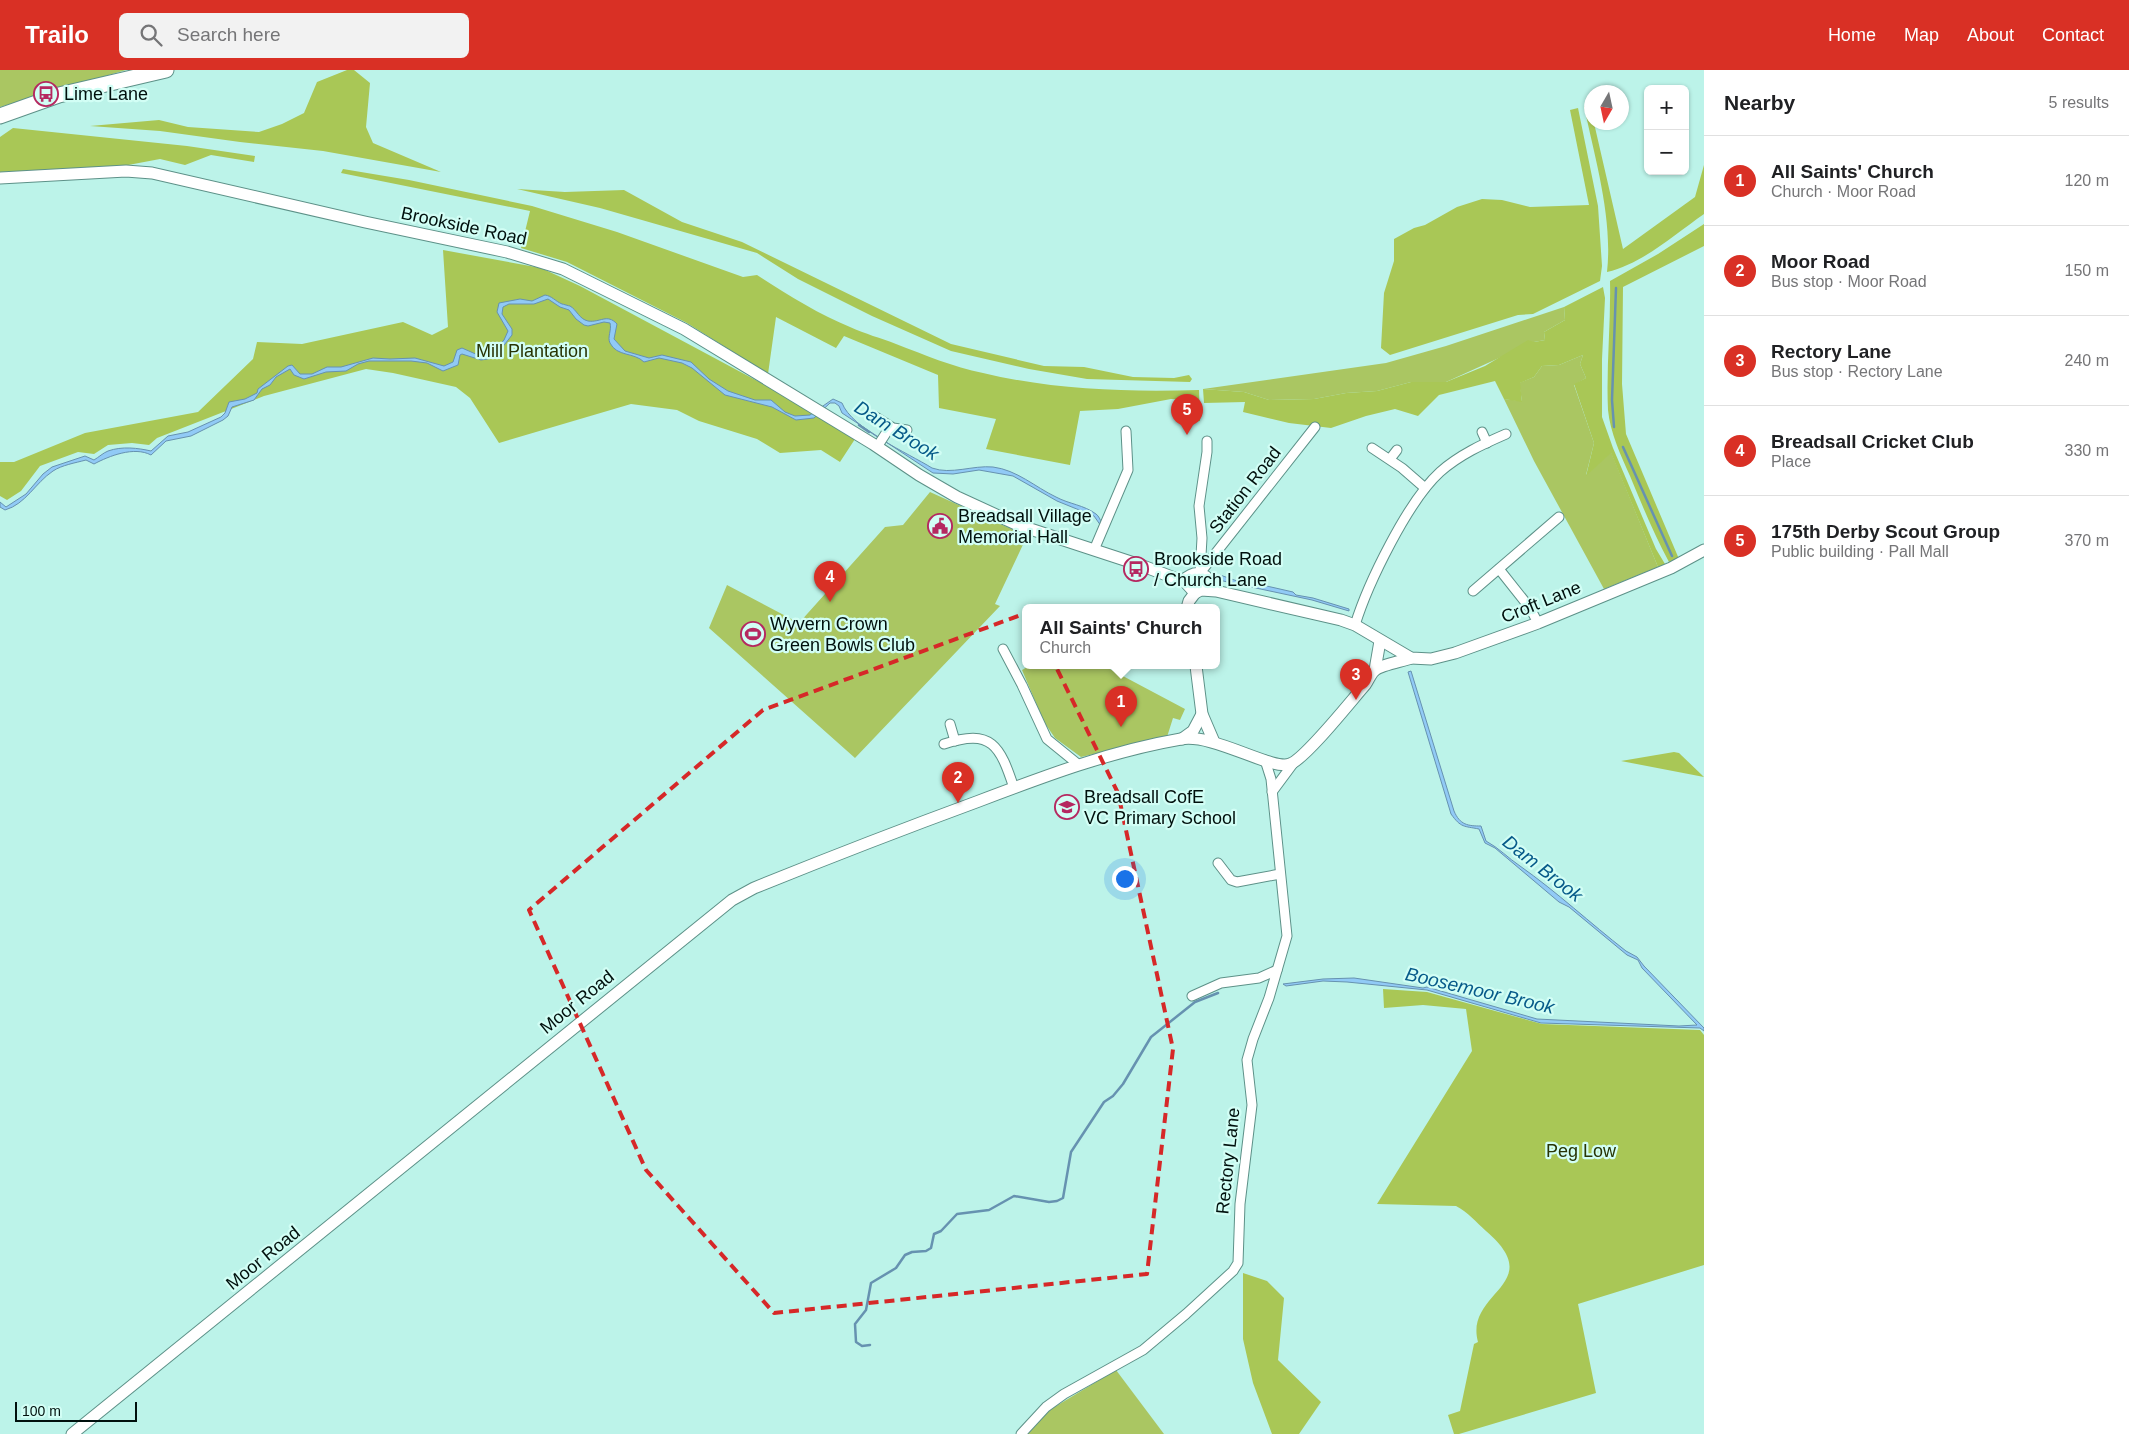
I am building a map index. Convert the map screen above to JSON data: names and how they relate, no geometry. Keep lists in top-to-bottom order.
{
  "streets": {
    "street": [
      "Brookside Road",
      "Station Road",
      "Croft Lane",
      "Moor Road",
      "Rectory Lane"
    ]
  },
  "crossings": [
    ["Brookside Road", "Station Road"],
    ["Moor Road", "Rectory Lane"]
  ],
  "water": ["Dam Brook", "Boosemoor Brook"],
  "parks": ["Mill Plantation", "Peg Low"],
  "places": {
    "bus stop": ["Lime Lane", "Brookside Road / Church Lane"],
    "public building": ["Breadsall Village Memorial Hall"],
    "sports": ["Wyvern Crown Green Bowls Club"],
    "school or university": ["Breadsall CofE VC Primary School"]
  },
  "scale_bar": "100 m",
  "north": "bottom",
  "page": {
    "header": "Trailo",
    "search": "Search here",
    "nav": [
      "Home",
      "Map",
      "About",
      "Contact"
    ],
    "heading": ["Nearby", "5 results"],
    "map_buttons": ["+", "−"],
    "list": [
      {
        "mark": "1",
        "name": "All Saints' Church",
        "note": "Church · Moor Road",
        "value": "120 m"
      },
      {
        "mark": "2",
        "name": "Moor Road",
        "note": "Bus stop · Moor Road",
        "value": "150 m"
      },
      {
        "mark": "3",
        "name": "Rectory Lane",
        "note": "Bus stop · Rectory Lane",
        "value": "240 m"
      },
      {
        "mark": "4",
        "name": "Breadsall Cricket Club",
        "note": "Place",
        "value": "330 m"
      },
      {
        "mark": "5",
        "name": "175th Derby Scout Group",
        "note": "Public building · Pall Mall",
        "value": "370 m"
      }
    ],
    "pins": [
      "5",
      "4",
      "3",
      "1",
      "2"
    ],
    "popup": ["All Saints' Church", "Church"],
    "scale": "100 m"
  }
}
